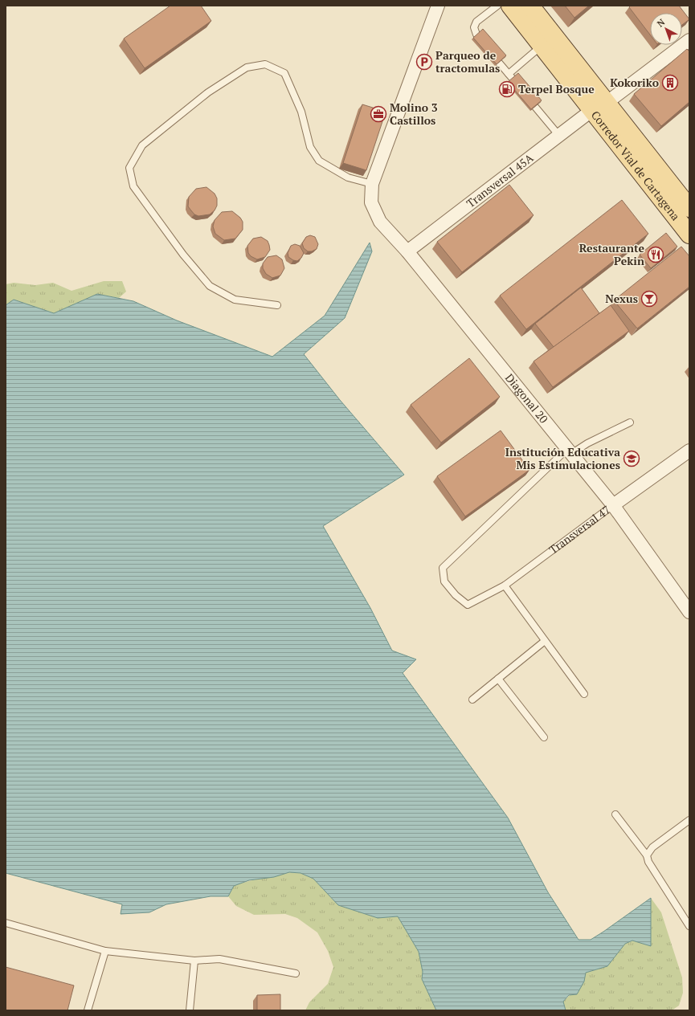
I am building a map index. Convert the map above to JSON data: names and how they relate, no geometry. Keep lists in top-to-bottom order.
{
  "streets": {
    "main road": ["Corredor Vial de Cartagena"],
    "street": ["Transversal 45A", "Diagonal 20", "Transversal 47"]
  },
  "crossings": [
    ["Corredor Vial de Cartagena", "Transversal 45A"],
    ["Transversal 45A", "Diagonal 20"],
    ["Diagonal 20", "Transversal 47"]
  ],
  "places": {
    "parking": ["Parqueo de tractomulas"],
    "building": ["Kokoriko"],
    "fuel station": ["Terpel Bosque"],
    "office": ["Molino 3 Castillos"],
    "restaurant": ["Restaurante Pekin"],
    "bar": ["Nexus"],
    "school or university": ["Institución Educativa Mis Estimulaciones"]
  },
  "north": "top left"
}
